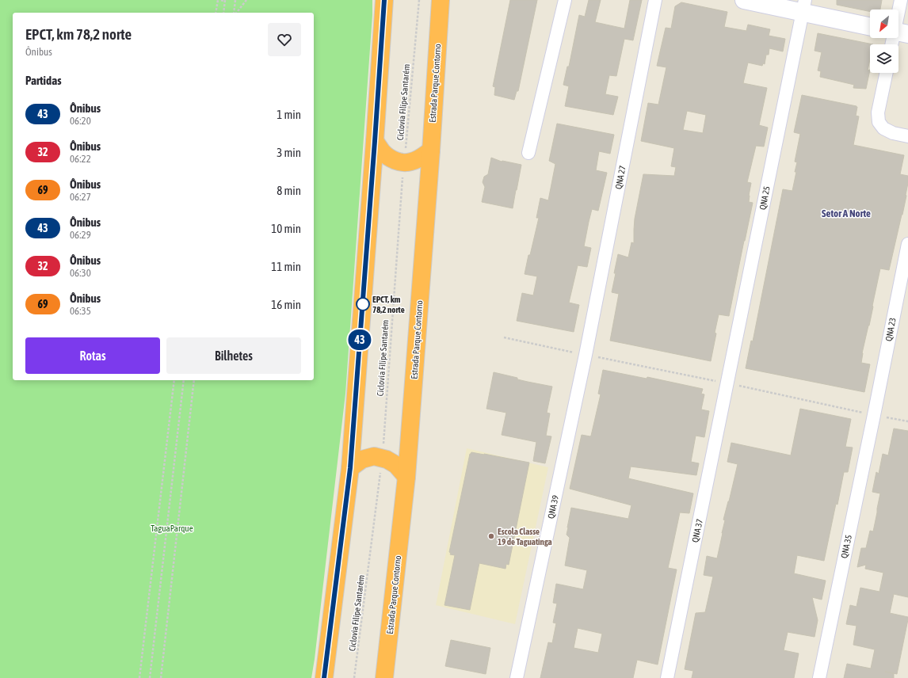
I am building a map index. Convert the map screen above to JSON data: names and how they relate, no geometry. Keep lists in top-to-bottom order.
{
  "streets": {
    "highway": ["Estrada Parque Contorno"],
    "street": [
      "QNA 27",
      "QNA 25",
      "QNA 23",
      "QNA 39",
      "QNA 37",
      "QNA 35"
    ],
    "path": ["Ciclovia Filipe Santarém"]
  },
  "crossings": [
    ["QNA 27", "QNA 39"],
    ["QNA 25", "QNA 37"],
    ["QNA 23", "QNA 35"]
  ],
  "districts": ["Setor A Norte"],
  "parks": ["TaguaParque"],
  "places": ["EPCT, km 78,2 norte", "Escola Classe 19 de Taguatinga"],
  "lines": ["bus line 43"],
  "north": "bottom left",
  "page": {
    "on_map": "43",
    "heading": [
      ["EPCT, km 78,2 norte", "Ônibus"],
      "Partidas"
    ],
    "list": [
      {
        "mark": "43",
        "name": "Ônibus",
        "note": "06:20",
        "value": "1 min"
      },
      {
        "mark": "32",
        "name": "Ônibus",
        "note": "06:22",
        "value": "3 min"
      },
      {
        "mark": "69",
        "name": "Ônibus",
        "note": "06:27",
        "value": "8 min"
      },
      {
        "mark": "43",
        "name": "Ônibus",
        "note": "06:29",
        "value": "10 min"
      },
      {
        "mark": "32",
        "name": "Ônibus",
        "note": "06:30",
        "value": "11 min"
      },
      {
        "mark": "69",
        "name": "Ônibus",
        "note": "06:35",
        "value": "16 min"
      }
    ],
    "buttons": ["Rotas", "Bilhetes"]
  }
}
